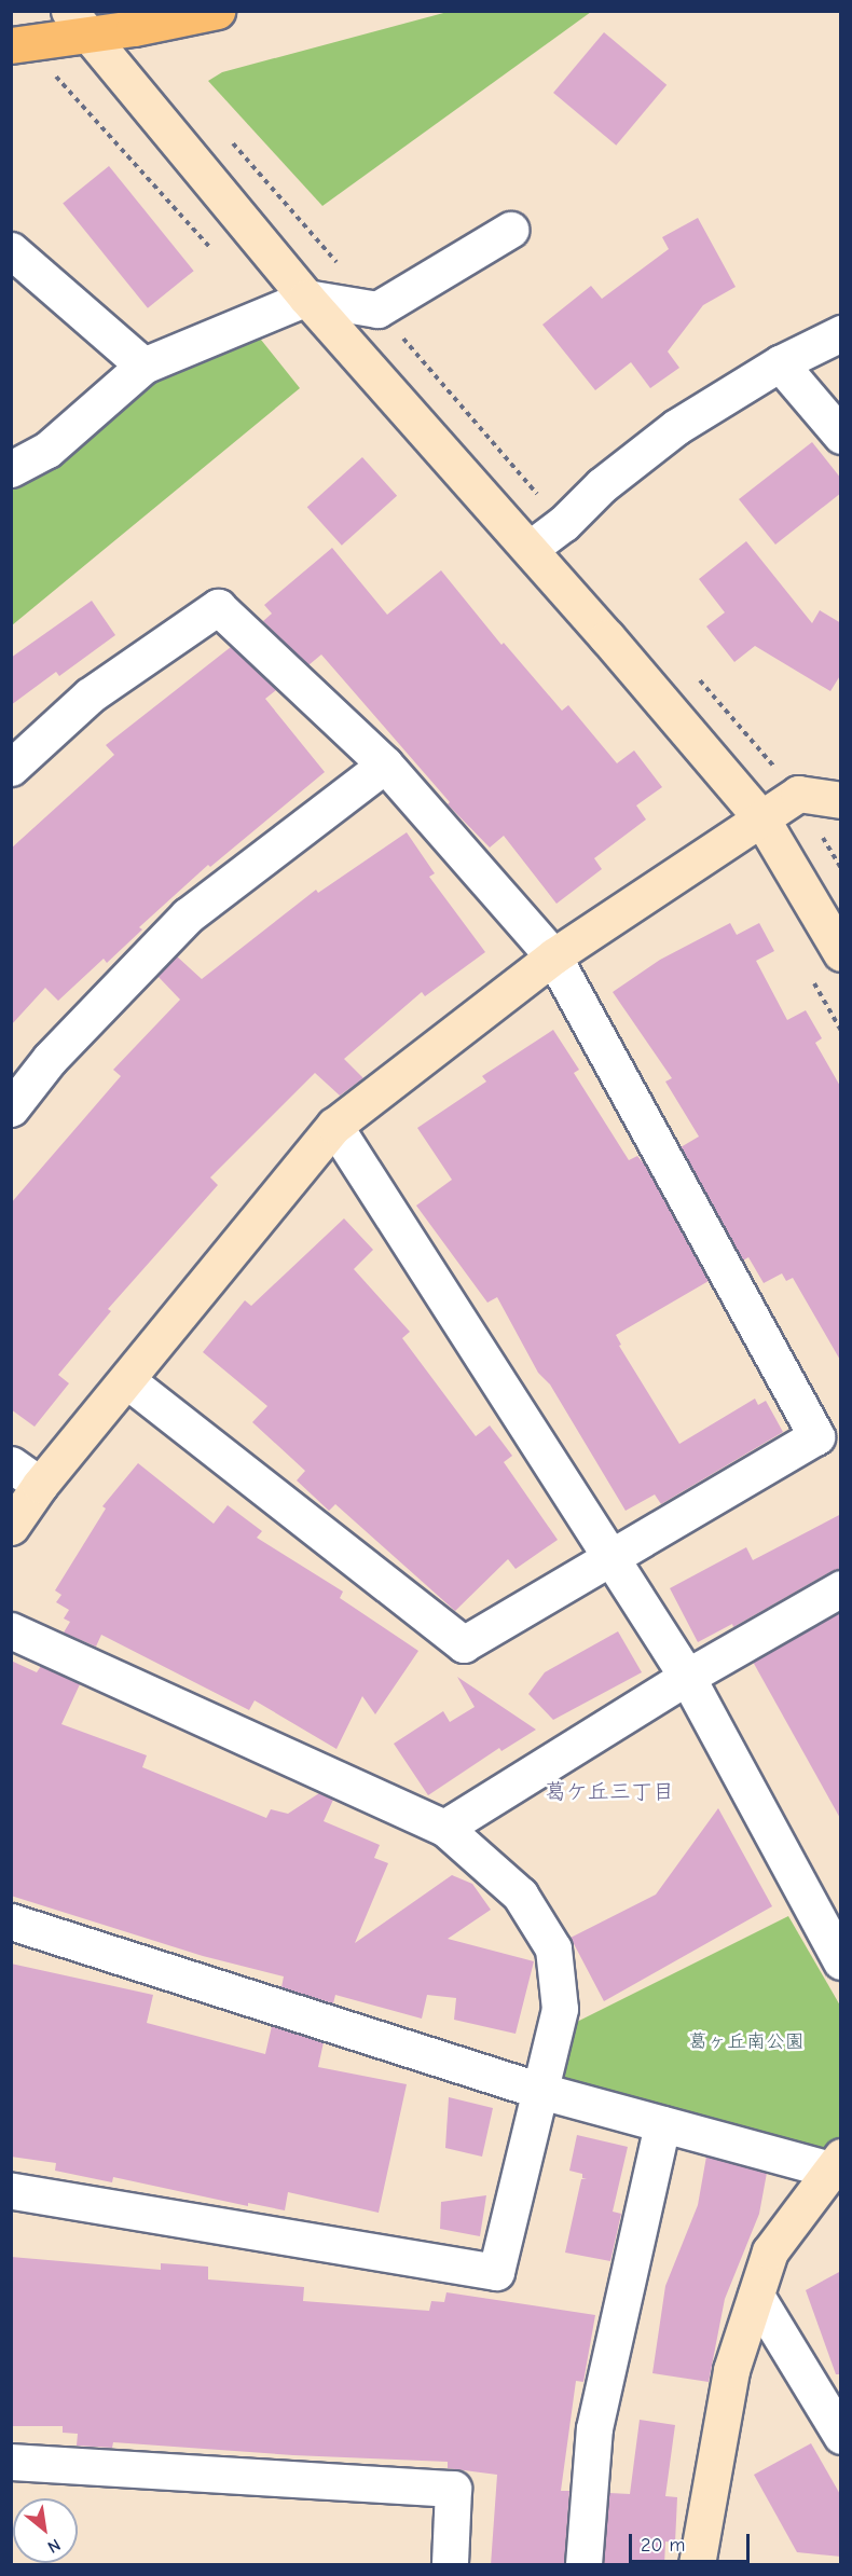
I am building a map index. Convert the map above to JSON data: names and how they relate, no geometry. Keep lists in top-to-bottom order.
{
  "districts": ["葛ケ丘三丁目"],
  "parks": ["葛ヶ丘南公園"],
  "scale_bar": "20 m",
  "north": "bottom right"
}
